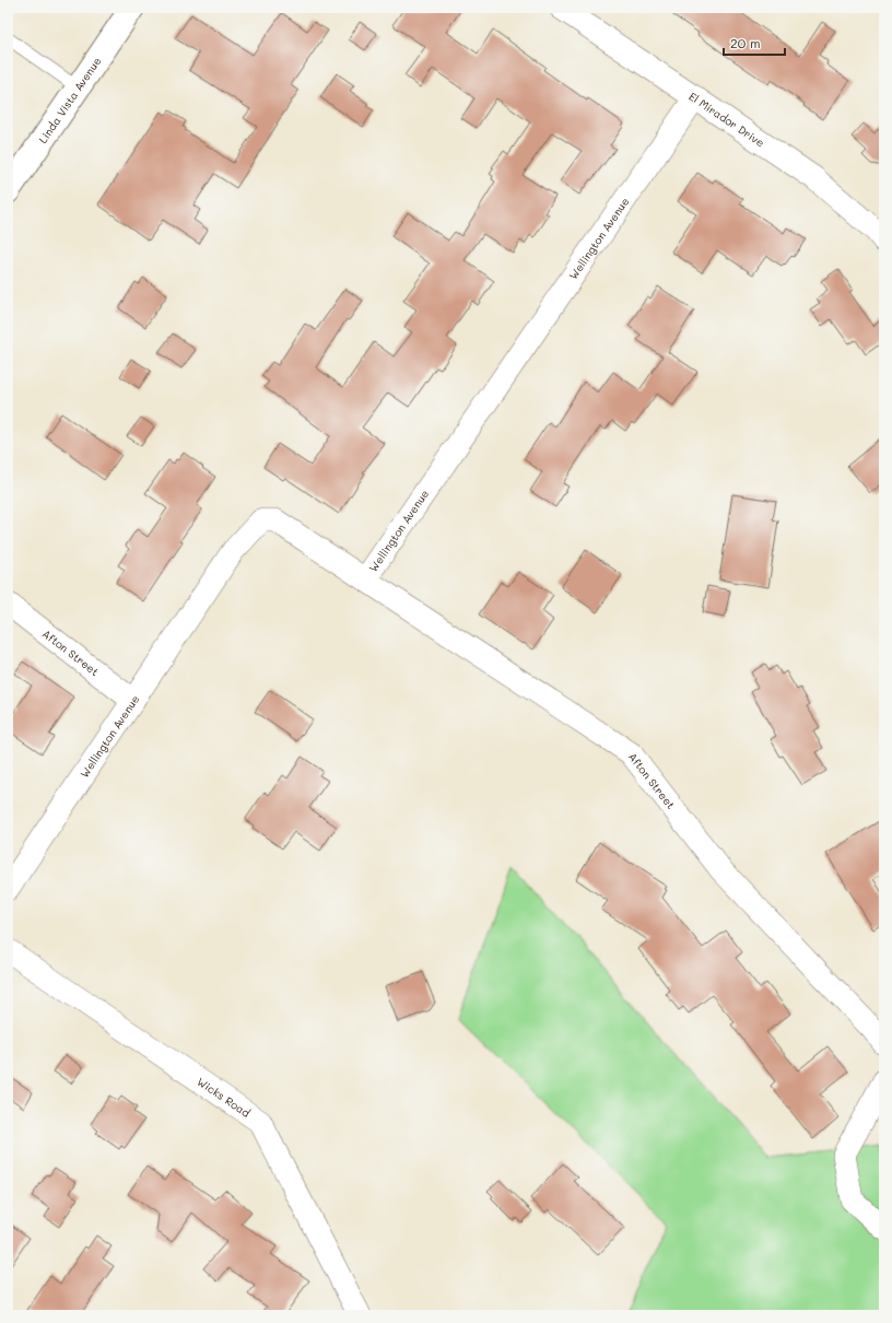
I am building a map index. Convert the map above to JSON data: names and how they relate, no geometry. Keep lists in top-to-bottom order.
{
  "streets": {
    "main road": ["Linda Vista Avenue"],
    "street": [
      "El Mirador Drive",
      "Wellington Avenue",
      "Afton Street",
      "Wicks Road"
    ]
  },
  "crossings": [
    ["El Mirador Drive", "Wellington Avenue"],
    ["Wellington Avenue", "Afton Street"]
  ],
  "scale_bar": "20 m"
}
